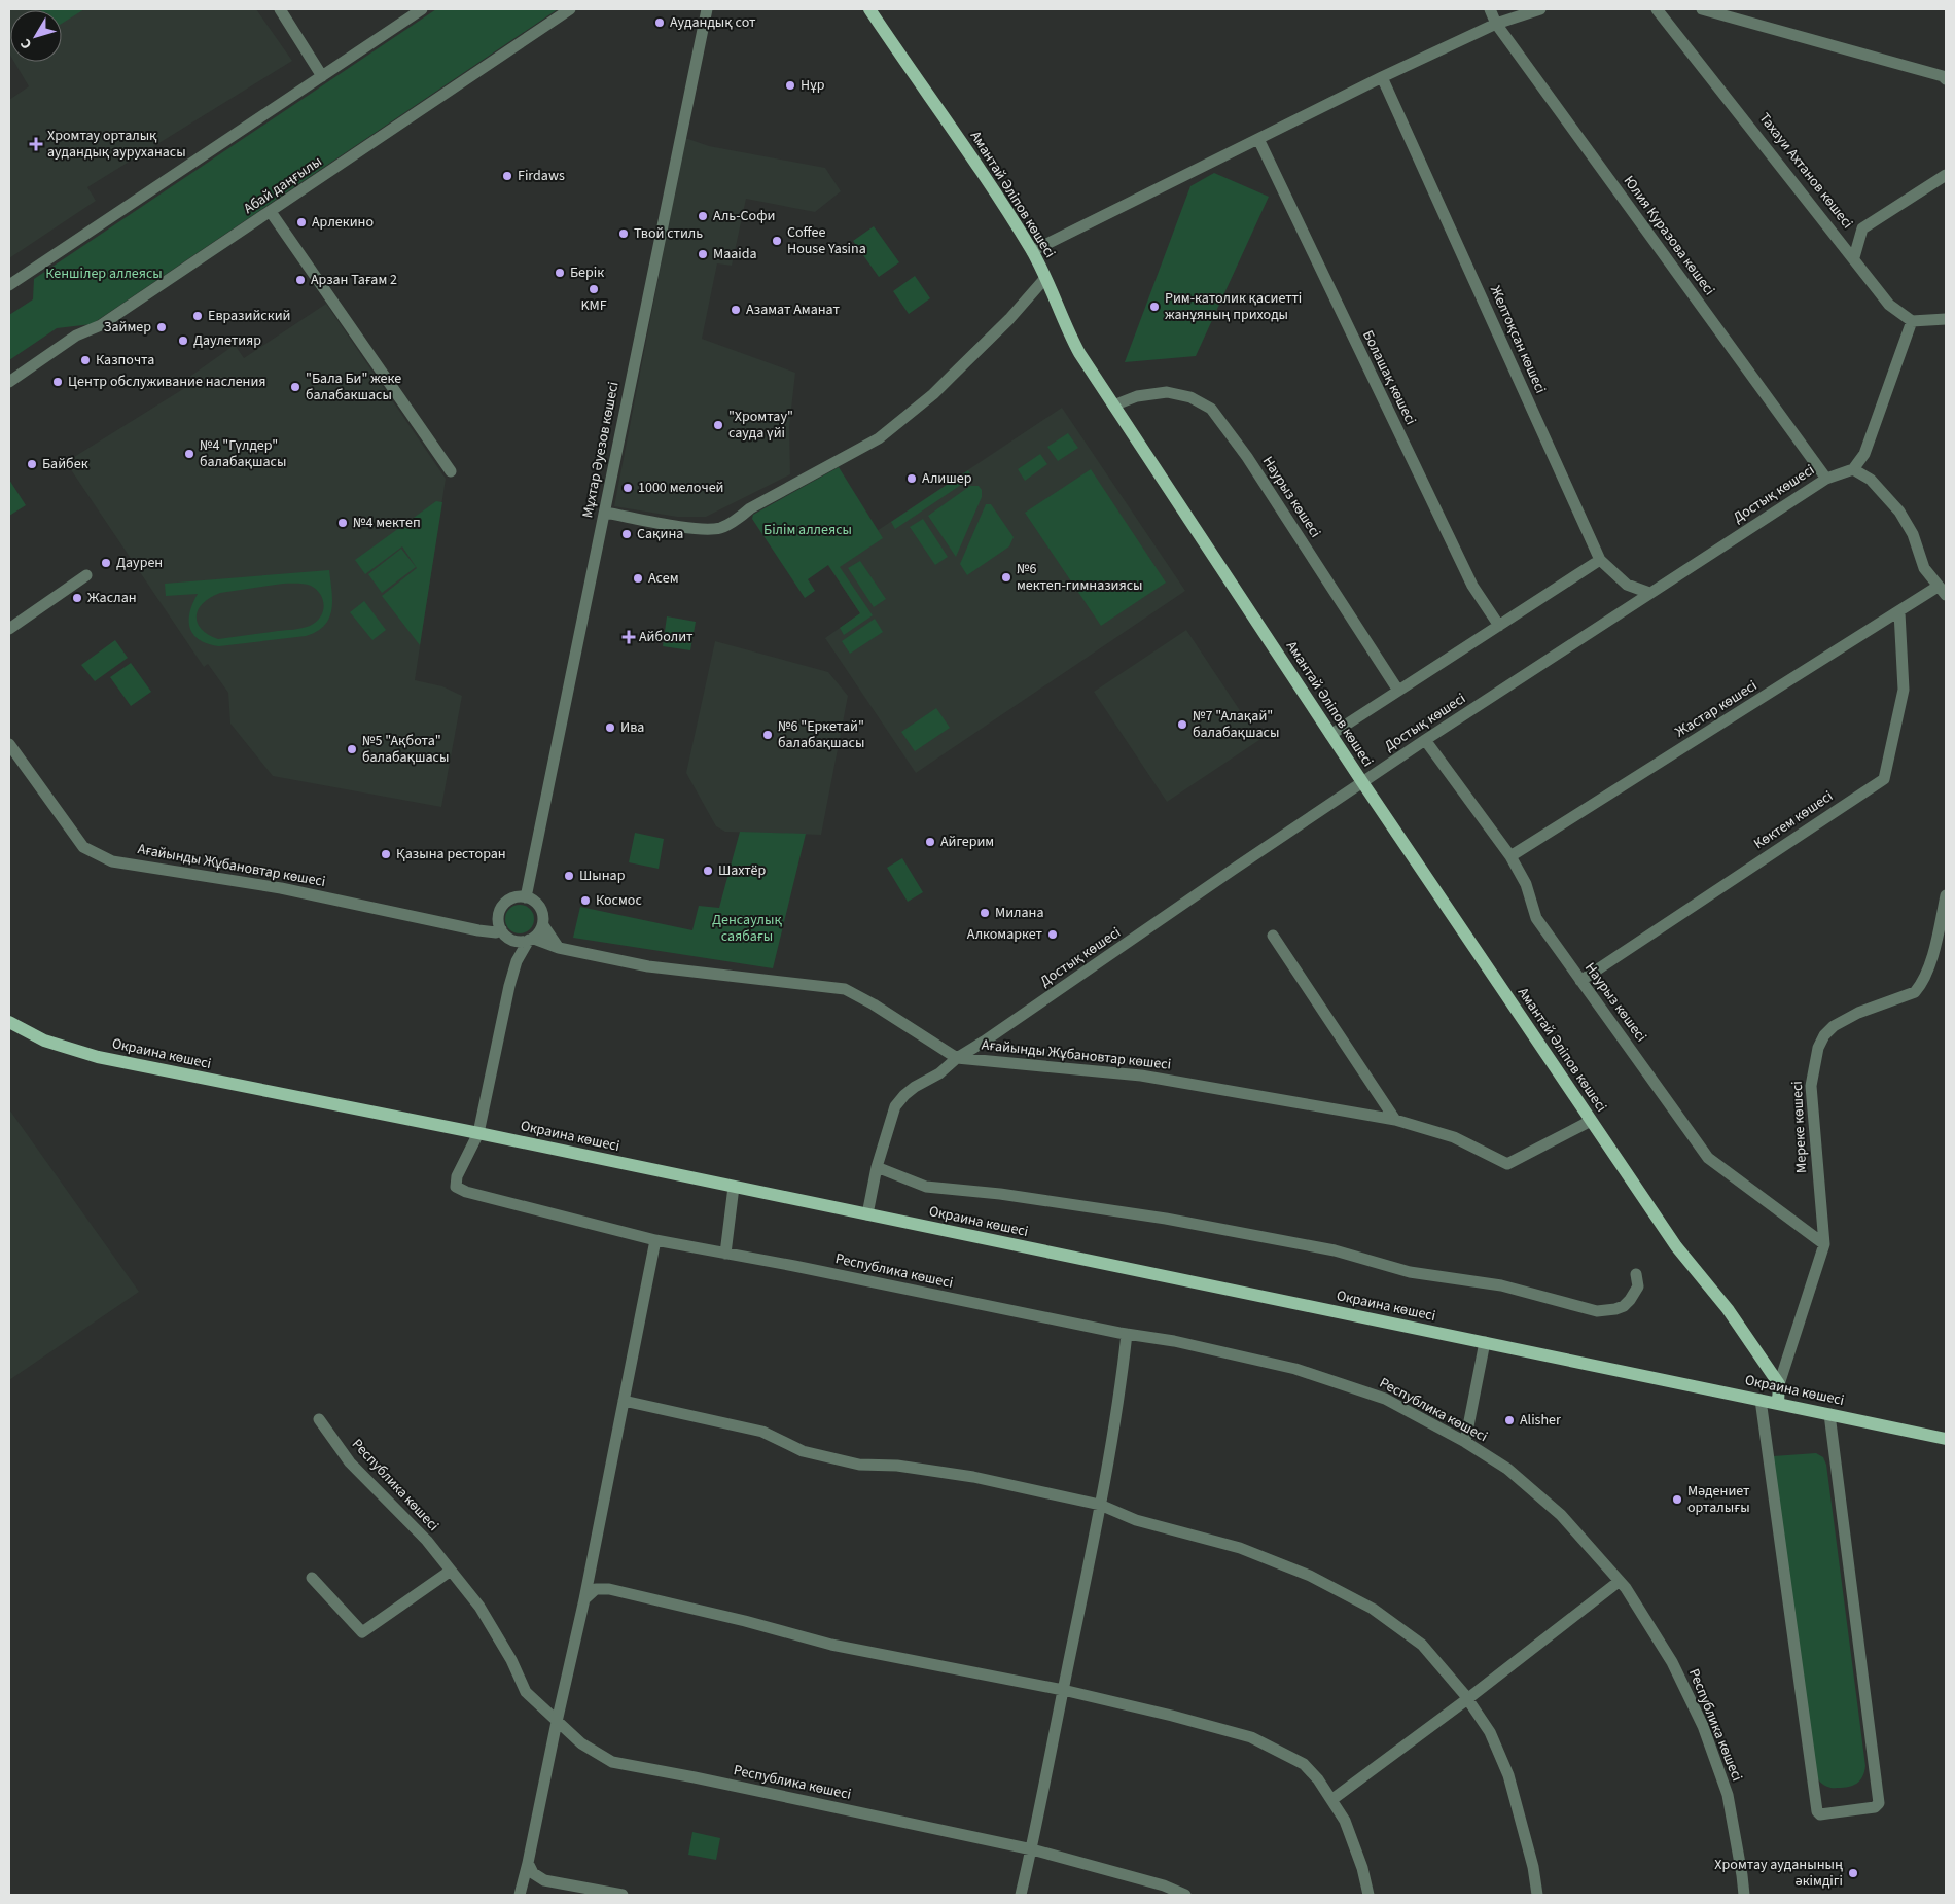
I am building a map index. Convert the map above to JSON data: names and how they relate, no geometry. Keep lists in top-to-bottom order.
{
  "streets": {
    "main road": ["Амантай Әліпов көшесі", "Окраина көшесі"],
    "street": [
      "Тахауи Ахтанов көшесі",
      "Абай даңғылы",
      "Юлия Куразова көшесі",
      "Желтоқсан көшесі",
      "Болашақ көшесі",
      "Мұхтар Әуезов көшесі",
      "Достық көшесі",
      "Наурыз көшесі",
      "Жастар көшесі",
      "Көктем көшесі",
      "Ағайынды Жұбановтар көшесі",
      "Мереке көшесі",
      "Республика көшесі"
    ]
  },
  "crossings": [
    ["Амантай Әліпов көшесі", "Достық көшесі"],
    ["Амантай Әліпов көшесі", "Наурыз көшесі"],
    ["Амантай Әліпов көшесі", "Ағайынды Жұбановтар көшесі"],
    ["Амантай Әліпов көшесі", "Мереке көшесі"],
    ["Юлия Куразова көшесі", "Достық көшесі"],
    ["Желтоқсан көшесі", "Достық көшесі"],
    ["Мұхтар Әуезов көшесі", "Ағайынды Жұбановтар көшесі"],
    ["Достық көшесі", "Наурыз көшесі"],
    ["Достық көшесі", "Ағайынды Жұбановтар көшесі"],
    ["Достық көшесі", "Окраина көшесі"],
    ["Наурыз көшесі", "Жастар көшесі"],
    ["Наурыз көшесі", "Көктем көшесі"],
    ["Наурыз көшесі", "Мереке көшесі"],
    ["Жастар көшесі", "Көктем көшесі"],
    ["Окраина көшесі", "Республика көшесі"]
  ],
  "parks": ["Кеншілер аллеясы", "Білім аллеясы", "Денсаулық саябағы"],
  "places": {
    "other": [
      "Аудандық сот",
      "Нұр",
      "Firdaws",
      "Аль-Софи",
      "Арлекино",
      "Твой стиль",
      "Coffee House Yasina",
      "Maaida",
      "Берік",
      "Арзан Тағам 2",
      "KMF",
      "Рим-католик қасиетті жанұяның приходы",
      "Азамат Аманат",
      "Евразийский",
      "Займер",
      "Даулетияр",
      "Казпочта",
      "Центр обслуживание насления",
      "\"Бала Би\" жеке балабакшасы",
      "\"Хромтау\" сауда үйі",
      "№4 \"Гүлдер\" балабақшасы",
      "Байбек",
      "Алишер",
      "1000 мелочей",
      "№4 мектеп",
      "Сақина",
      "Даурен",
      "№6 мектеп-гимназиясы",
      "Асем",
      "Жаслан",
      "№7 \"Алақай\" балабақшасы",
      "Ива",
      "№6 \"Еркетай\" балабақшасы",
      "№5 \"Ақбота\" балабақшасы",
      "Айгерим",
      "Қазына ресторан",
      "Шахтёр",
      "Шынар",
      "Космос",
      "Милана",
      "Алкомаркет",
      "Alisher",
      "Мәдениет орталығы",
      "Хромтау ауданының әкімдігі"
    ],
    "health": ["Хромтау орталық аудандық ауруханасы", "Айболит"]
  },
  "north": "bottom left"
}
